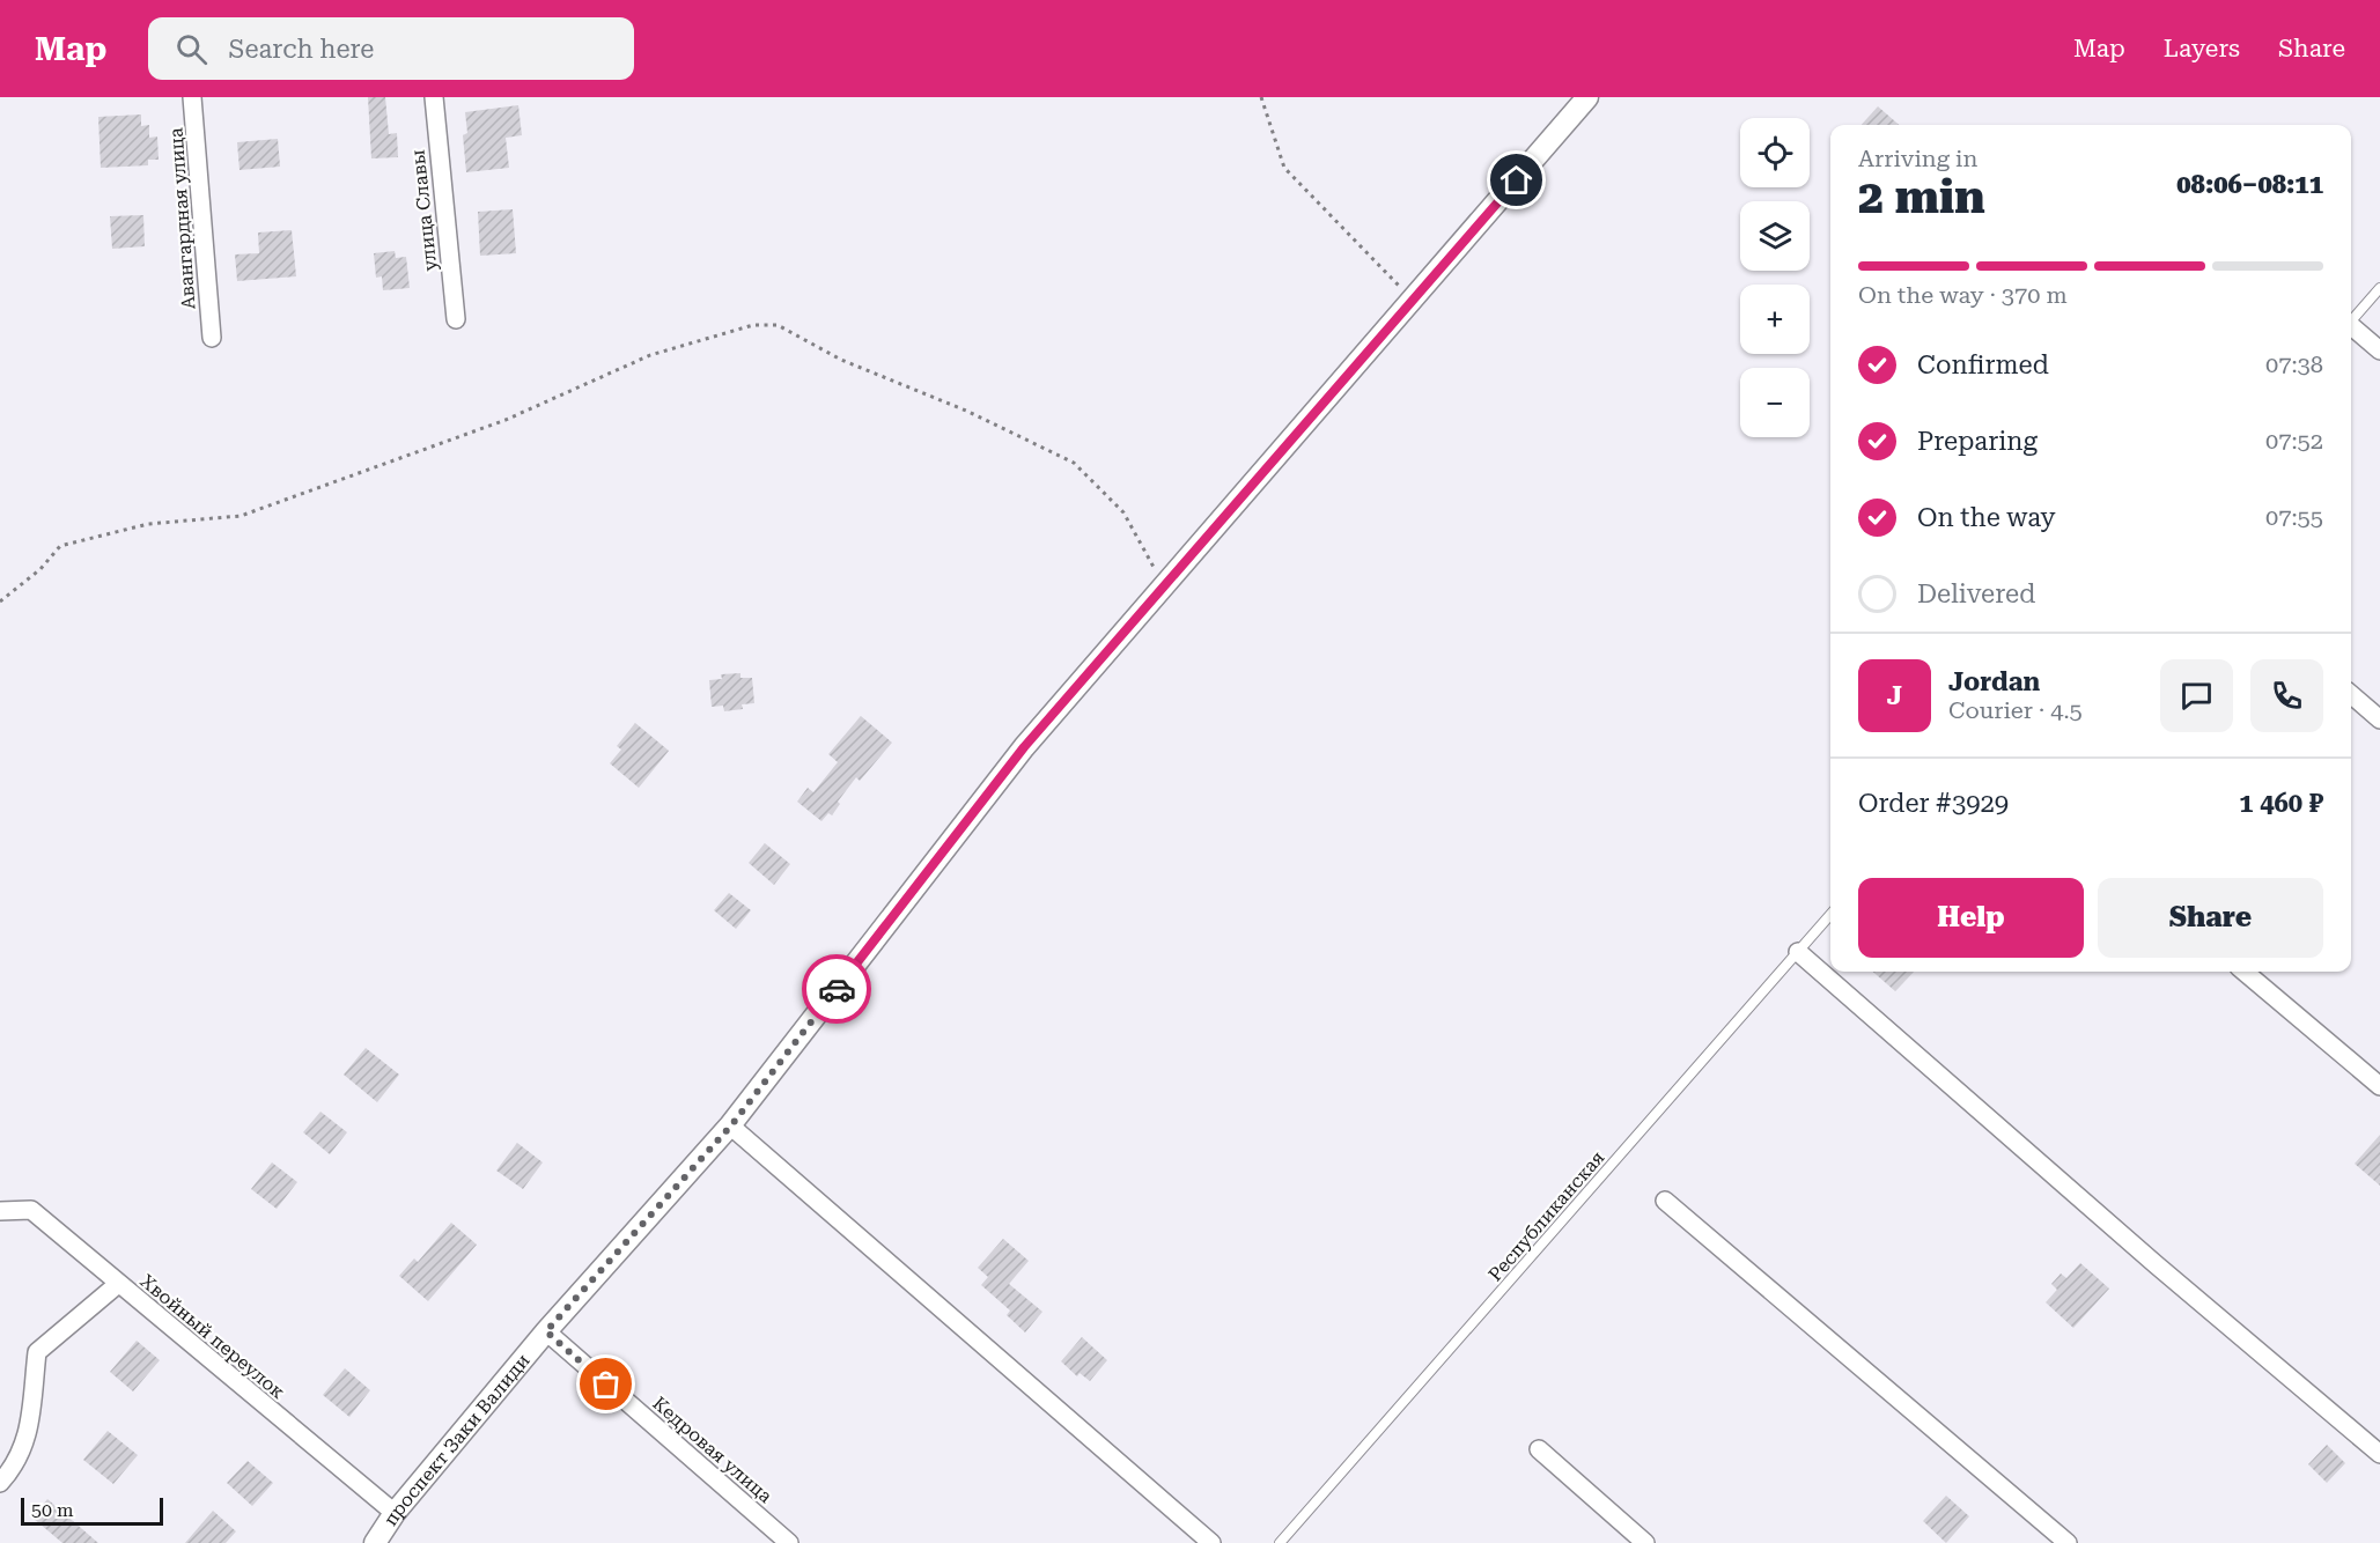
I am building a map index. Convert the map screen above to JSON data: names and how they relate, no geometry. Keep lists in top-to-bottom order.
{
  "streets": {
    "street": [
      "улица Славы",
      "Авангардная улица",
      "Хвойный переулок",
      "проспект Заки Валиди",
      "Кедровая улица"
    ],
    "lane": ["Республиканская"]
  },
  "crossings": [
    ["Хвойный переулок", "проспект Заки Валиди"],
    ["проспект Заки Валиди", "Кедровая улица"]
  ],
  "scale_bar": "50 m",
  "page": {
    "header": "Map",
    "search": "Search here",
    "nav": ["Map", "Layers", "Share"],
    "map_buttons": ["+", "−"],
    "heading": ["2 min", "Arriving in", "08:06–08:11"],
    "panel": [
      "Jordan",
      "Courier · 4.5",
      "Order #3929",
      "1 460 ₽"
    ],
    "bar": "On the way · 370 m",
    "list": [
      ["Confirmed", "07:38"],
      ["Preparing", "07:52"],
      ["On the way", "07:55"],
      "Delivered"
    ],
    "round": "J",
    "buttons": ["Help", "Share"],
    "scale": "50 m"
  }
}
